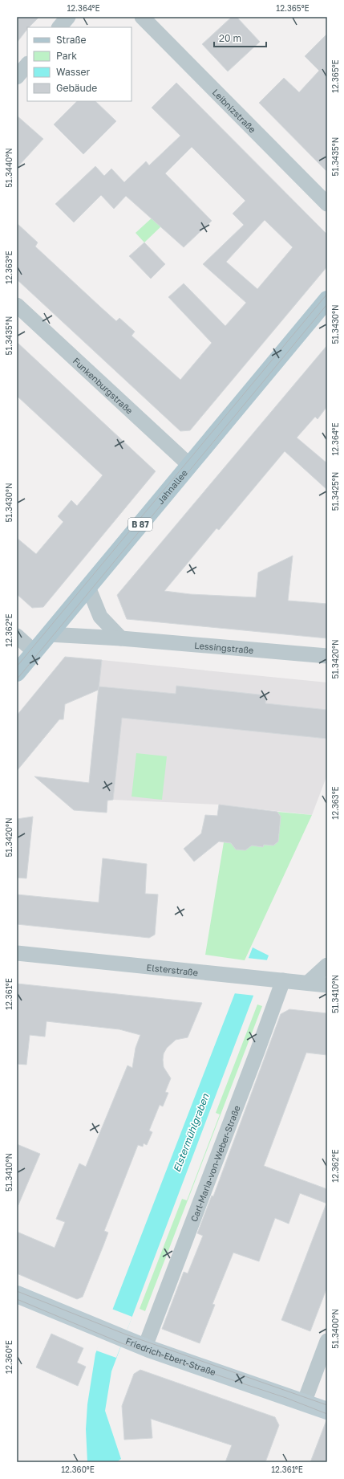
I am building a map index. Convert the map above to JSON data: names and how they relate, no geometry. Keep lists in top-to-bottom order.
{
  "streets": {
    "main road": ["Jahnallee", "B 87", "Friedrich-Ebert-Straße"],
    "street": [
      "Leibnizstraße",
      "Funkenburgstraße",
      "Lessingstraße",
      "Elsterstraße",
      "Carl-Maria-von-Weber-Straße"
    ]
  },
  "crossings": [
    ["Funkenburgstraße", "Jahnallee"],
    ["Jahnallee", "Lessingstraße"],
    ["Elsterstraße", "Carl-Maria-von-Weber-Straße"],
    ["Carl-Maria-von-Weber-Straße", "Friedrich-Ebert-Straße"]
  ],
  "water": ["Elstermühlgraben"],
  "legend": [
    "Straße",
    "Park",
    "Wasser",
    "Gebäude"
  ],
  "scale_bar": "20 m",
  "coordinates": [
    "12.364°E",
    "12.365°E",
    "51.3435°N",
    "51.3440°N",
    "12.363°E",
    "51.3430°N",
    "51.3425°N",
    "12.362°E",
    "51.3420°N",
    "12.361°E",
    "51.3410°N",
    "51.3400°N",
    "12.360°E"
  ]
}
